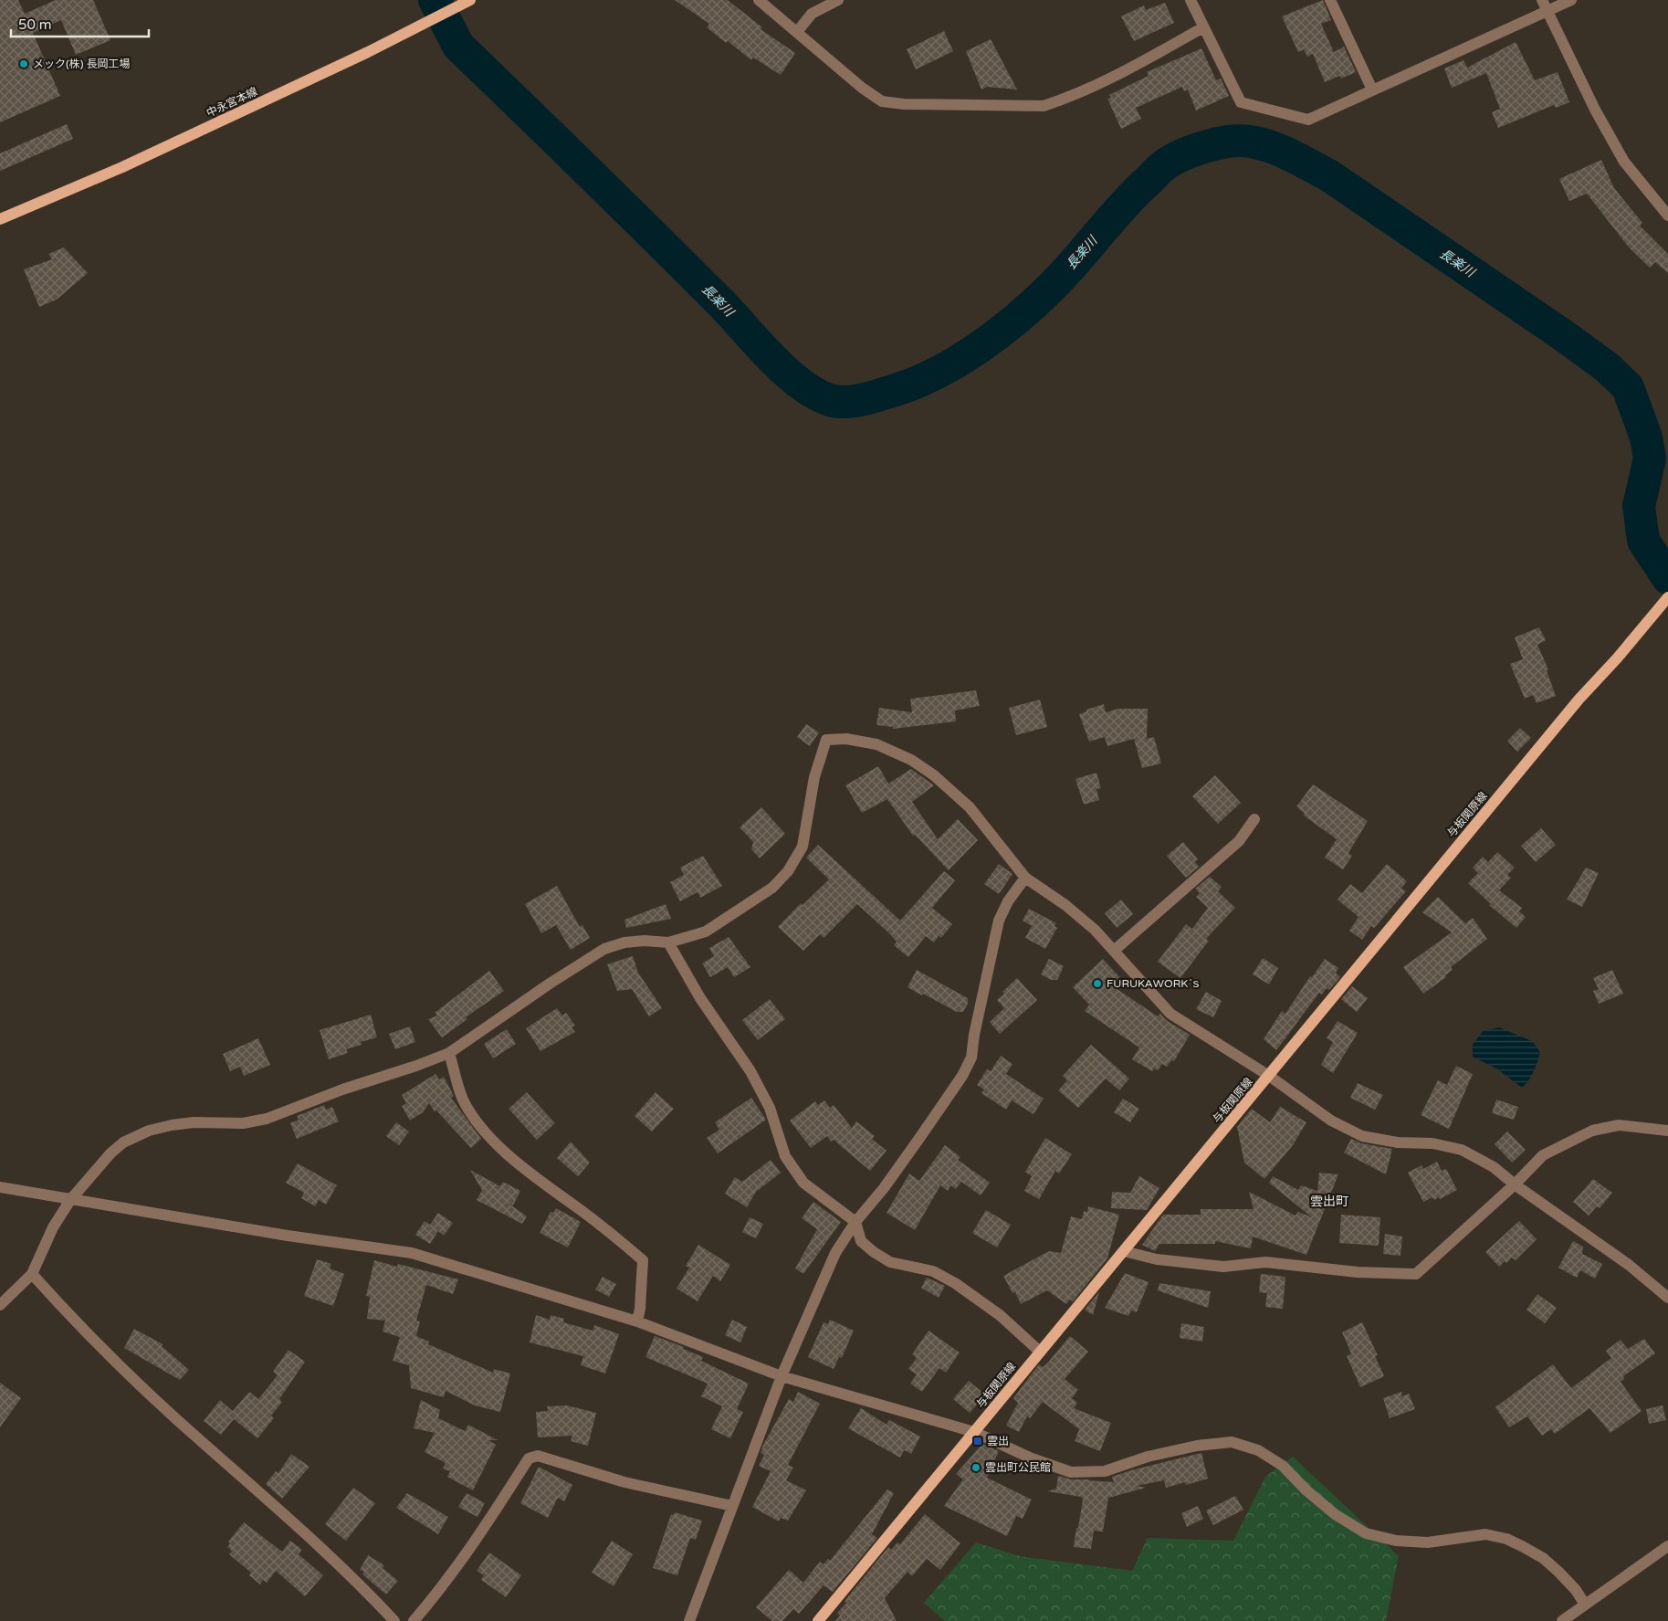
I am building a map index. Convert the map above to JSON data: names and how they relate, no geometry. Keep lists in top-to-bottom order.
{
  "streets": {
    "main road": ["中永宮本線", "与板関原線"]
  },
  "districts": ["雲出町"],
  "water": ["長楽川"],
  "places": {
    "other": ["メック(株) 長岡工場", "FURUKAWORK´ｓ", "雲出町公民館"],
    "transit": ["雲出"]
  },
  "scale_bar": "50 m"
}
